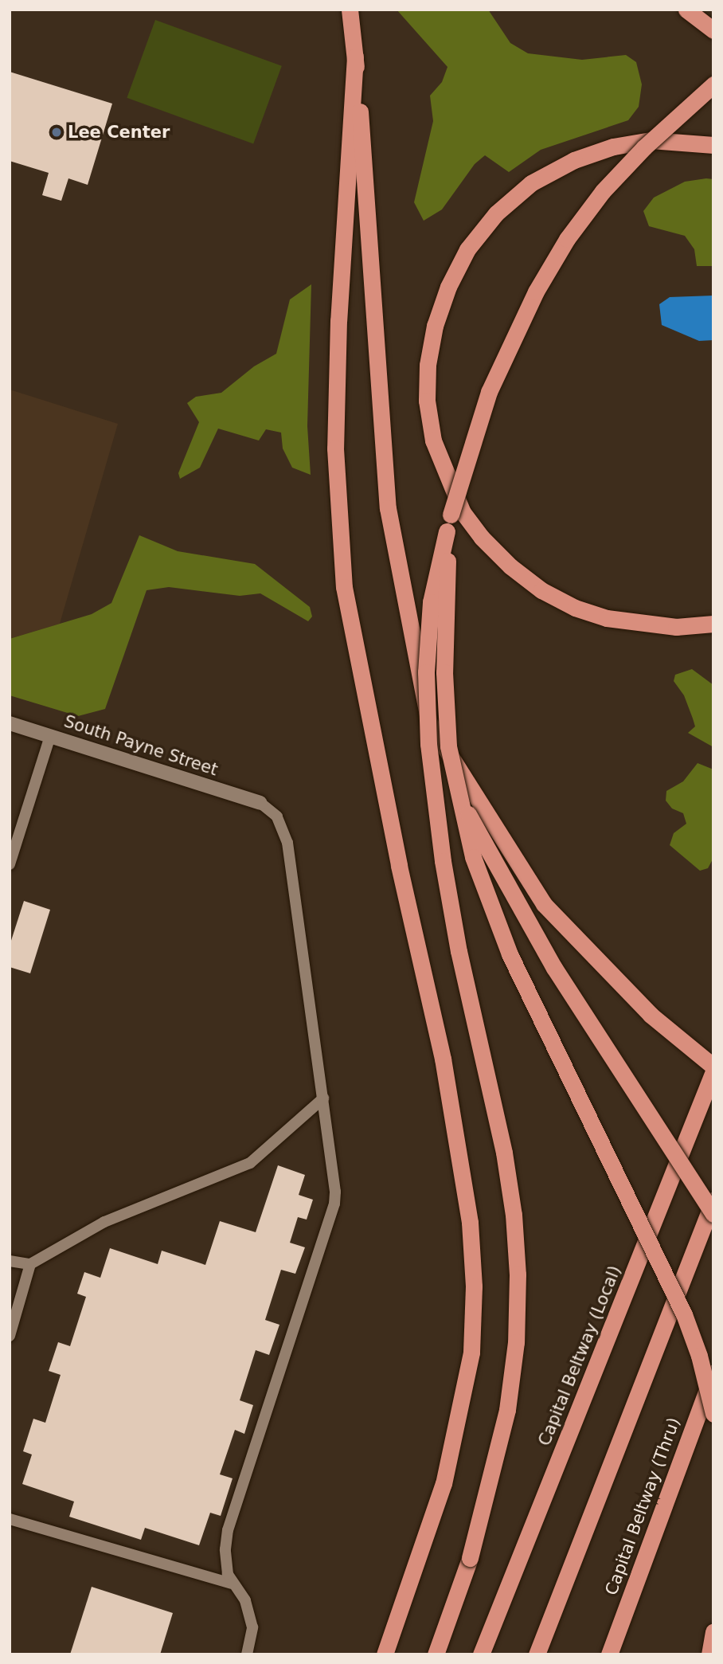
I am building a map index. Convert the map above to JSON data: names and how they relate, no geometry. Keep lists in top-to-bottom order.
{
  "streets": {
    "highway": ["Capital Beltway (Local)", "Capital Beltway (Thru)"],
    "street": ["South Payne Street"]
  },
  "places": ["Lee Center"]
}
